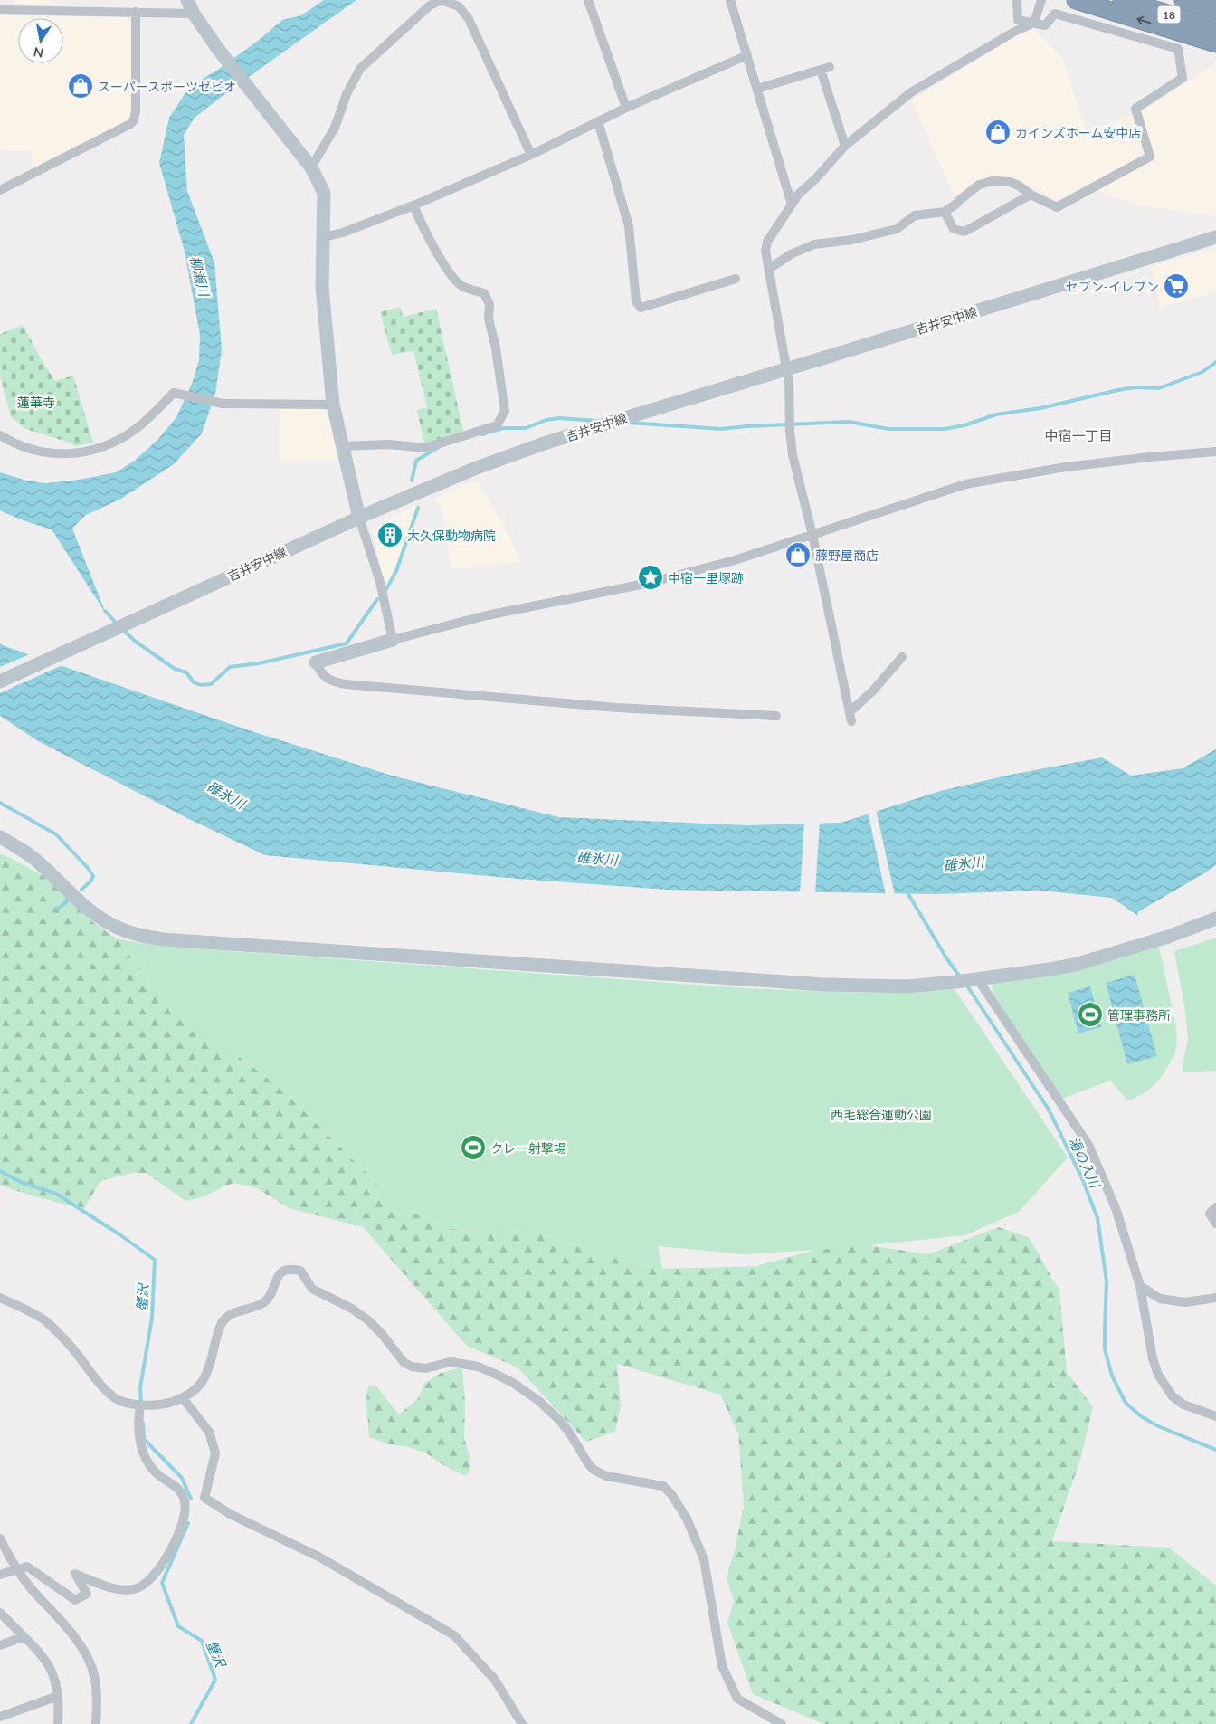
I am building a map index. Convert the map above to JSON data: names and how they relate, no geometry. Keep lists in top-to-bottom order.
{
  "streets": {
    "highway": ["18"],
    "street": ["吉井安中線"]
  },
  "districts": ["中宿一丁目"],
  "water": [
    "柳瀬川",
    "碓氷川",
    "湯の入川",
    "蟹沢"
  ],
  "parks": ["蓮華寺", "西毛総合運動公園"],
  "places": {
    "shop": ["スーパースポーツゼビオ", "カインズホーム安中店", "藤野屋商店"],
    "supermarket": ["セブン-イレブン"],
    "building": ["大久保動物病院"],
    "place": ["中宿一里塚跡"],
    "sports": ["管理事務所", "クレー射撃場"]
  },
  "north": "bottom"
}
